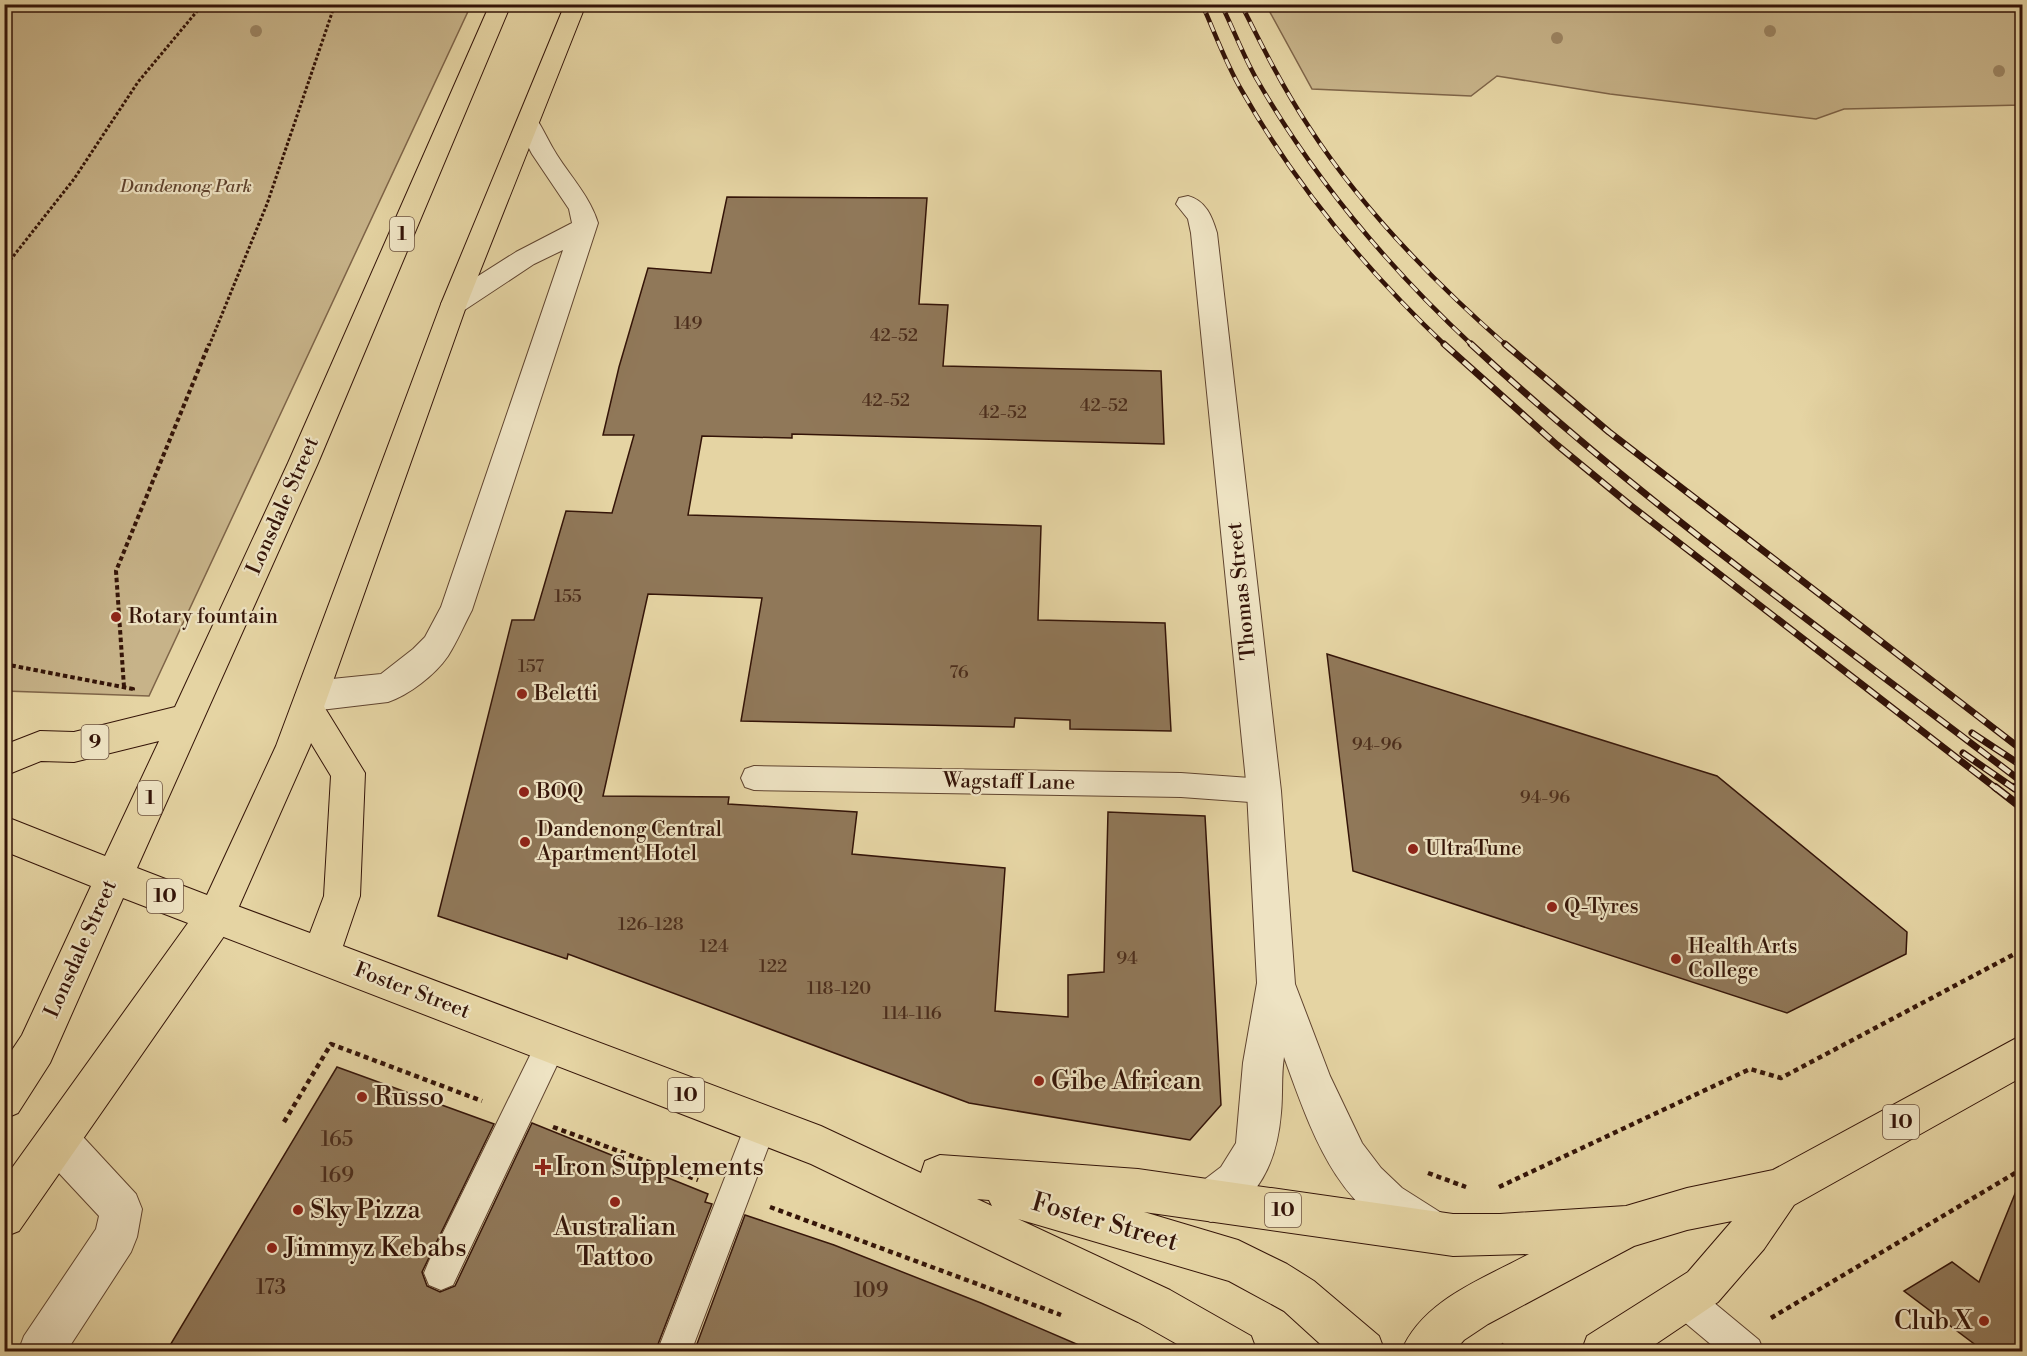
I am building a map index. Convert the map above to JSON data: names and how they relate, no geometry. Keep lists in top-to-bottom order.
{
  "streets": {
    "main road": [
      "1",
      "Lonsdale Street",
      "9",
      "10",
      "Foster Street"
    ],
    "street": ["Thomas Street"],
    "lane": ["Wagstaff Lane"]
  },
  "crossings": [
    ["Lonsdale Street", "9"],
    ["Lonsdale Street", "Foster Street"],
    ["Thomas Street", "Wagstaff Lane"],
    ["Thomas Street", "10"],
    ["10", "Foster Street"]
  ],
  "parks": ["Dandenong Park"],
  "places": {
    "other": [
      "Rotary fountain",
      "Beletti",
      "BOQ",
      "Dandenong Central Apartment Hotel",
      "UltraTune",
      "Q-Tyres",
      "Health Arts College",
      "Gibe African",
      "Russo",
      "Australian Tattoo",
      "Sky Pizza",
      "Jimmyz Kebabs",
      "Club X"
    ],
    "health": ["Iron Supplements"]
  },
  "house_numbers": [
    "149",
    "42-52",
    "42-52",
    "42-52",
    "42-52",
    "155",
    "157",
    "76",
    "94-96",
    "94-96",
    "126-128",
    "124",
    "94",
    "122",
    "118-120",
    "114-116",
    "165",
    "169",
    "173",
    "109"
  ]
}
